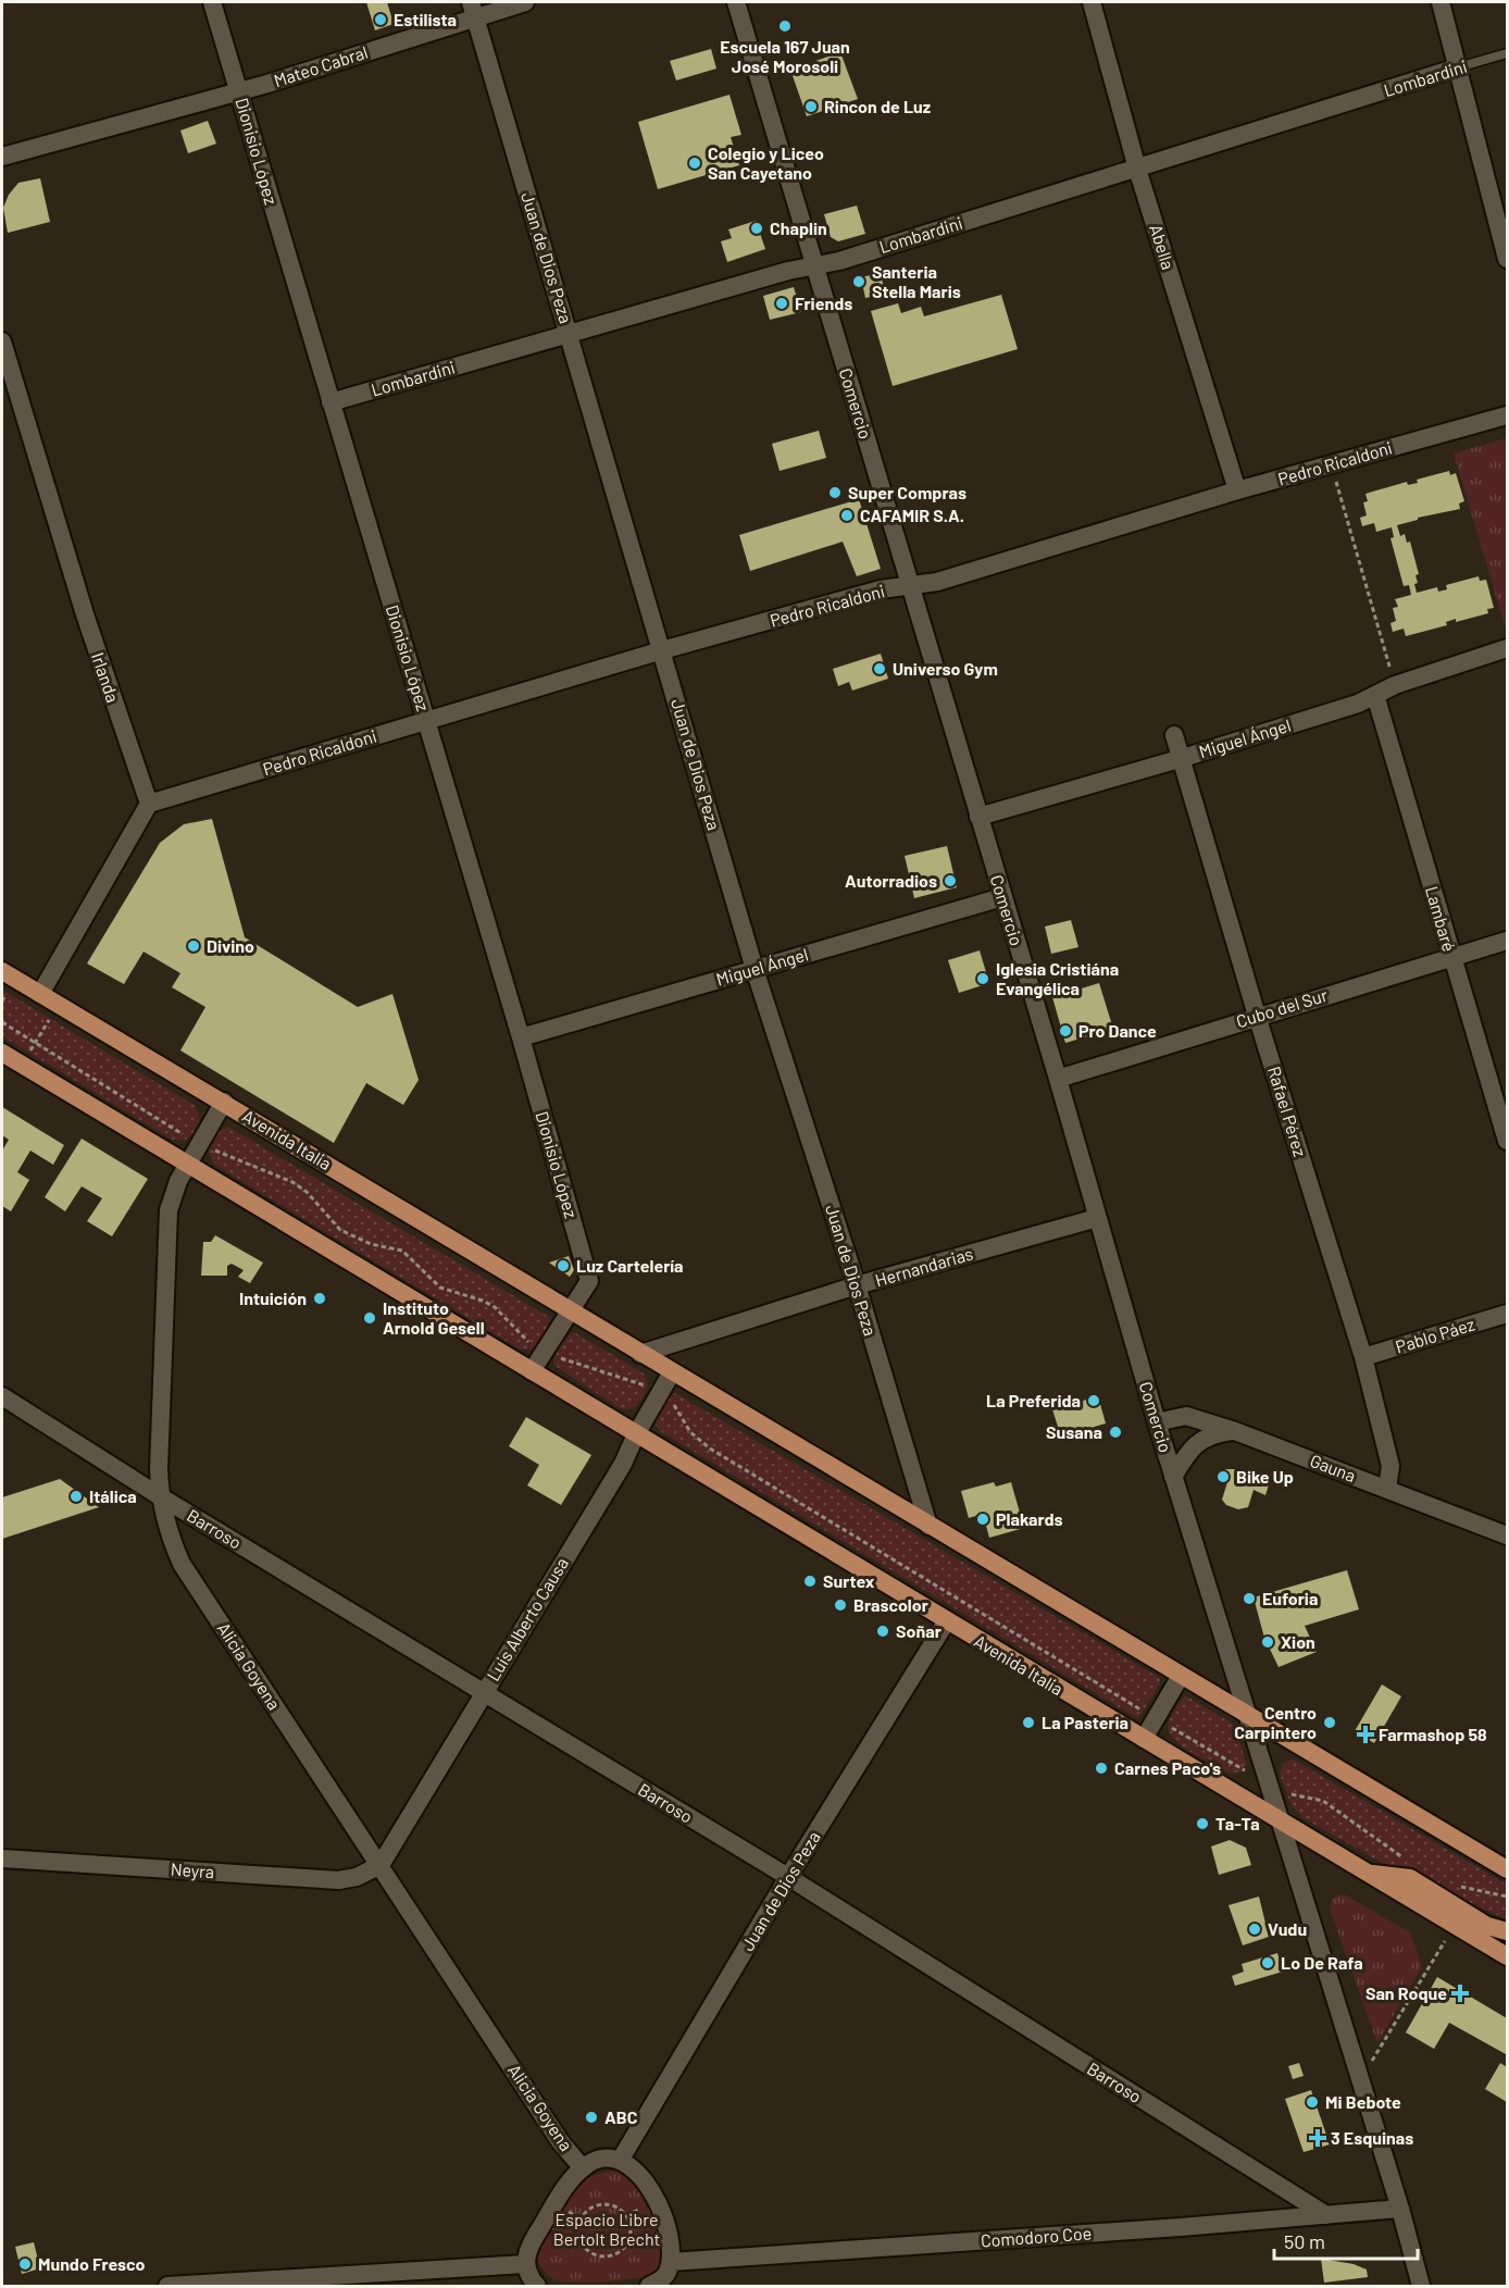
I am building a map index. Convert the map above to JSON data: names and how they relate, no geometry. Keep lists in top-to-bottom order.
{
  "streets": {
    "main road": ["Avenida Italia"],
    "street": [
      "Mateo Cabral",
      "Lombardini",
      "Dionisio López",
      "Abella",
      "Juan de Dios Peza",
      "Comercio",
      "Pedro Ricaldoni",
      "Irlanda",
      "Miguel Ángel",
      "Lambaré",
      "Cubo del Sur",
      "Rafael Pérez",
      "Hernandarias",
      "Pablo Páez",
      "Gauna",
      "Barroso",
      "Luis Alberto Causa",
      "Alicia Goyena",
      "Neyra",
      "Comodoro Coe"
    ]
  },
  "crossings": [
    ["Mateo Cabral", "Dionisio López"],
    ["Mateo Cabral", "Juan de Dios Peza"],
    ["Lombardini", "Dionisio López"],
    ["Lombardini", "Abella"],
    ["Lombardini", "Juan de Dios Peza"],
    ["Lombardini", "Comercio"],
    ["Dionisio López", "Pedro Ricaldoni"],
    ["Dionisio López", "Miguel Ángel"],
    ["Dionisio López", "Avenida Italia"],
    ["Abella", "Pedro Ricaldoni"],
    ["Juan de Dios Peza", "Pedro Ricaldoni"],
    ["Juan de Dios Peza", "Miguel Ángel"],
    ["Juan de Dios Peza", "Avenida Italia"],
    ["Juan de Dios Peza", "Hernandarias"],
    ["Juan de Dios Peza", "Barroso"],
    ["Juan de Dios Peza", "Alicia Goyena"],
    ["Comercio", "Pedro Ricaldoni"],
    ["Comercio", "Miguel Ángel"],
    ["Comercio", "Cubo del Sur"],
    ["Comercio", "Avenida Italia"],
    ["Comercio", "Hernandarias"],
    ["Comercio", "Gauna"],
    ["Comercio", "Comodoro Coe"],
    ["Pedro Ricaldoni", "Irlanda"],
    ["Miguel Ángel", "Lambaré"],
    ["Miguel Ángel", "Rafael Pérez"],
    ["Lambaré", "Cubo del Sur"],
    ["Cubo del Sur", "Rafael Pérez"],
    ["Rafael Pérez", "Pablo Páez"],
    ["Rafael Pérez", "Gauna"],
    ["Avenida Italia", "Hernandarias"],
    ["Avenida Italia", "Luis Alberto Causa"],
    ["Avenida Italia", "Alicia Goyena"],
    ["Barroso", "Luis Alberto Causa"],
    ["Barroso", "Alicia Goyena"],
    ["Barroso", "Comodoro Coe"],
    ["Luis Alberto Causa", "Alicia Goyena"],
    ["Luis Alberto Causa", "Neyra"],
    ["Alicia Goyena", "Neyra"]
  ],
  "parks": ["Espacio Libre Bertolt Brecht"],
  "places": {
    "other": [
      "Estilista",
      "Escuela 167 Juan José Morosoli",
      "Rincon de Luz",
      "Colegio y Liceo San Cayetano",
      "Chaplin",
      "Santeria Stella Maris",
      "Friends",
      "Super Compras",
      "CAFAMIR S.A.",
      "Universo Gym",
      "Autorradios",
      "Divino",
      "Iglesia Cristiána Evangélica",
      "Pro Dance",
      "Luz Cartelería",
      "Intuición",
      "Instituto Arnold Gesell",
      "La Preferida",
      "Susana",
      "Bike Up",
      "Itálica",
      "Plakards",
      "Surtex",
      "Euforia",
      "Brascolor",
      "Soñar",
      "Xion",
      "La Pasteria",
      "Centro Carpintero",
      "Carnes Paco's",
      "Ta-Ta",
      "Vudu",
      "Lo De Rafa",
      "Mi Bebote",
      "ABC",
      "Mundo Fresco"
    ],
    "health": ["Farmashop 58", "San Roque", "3 Esquinas"]
  },
  "scale_bar": "50 m"
}
